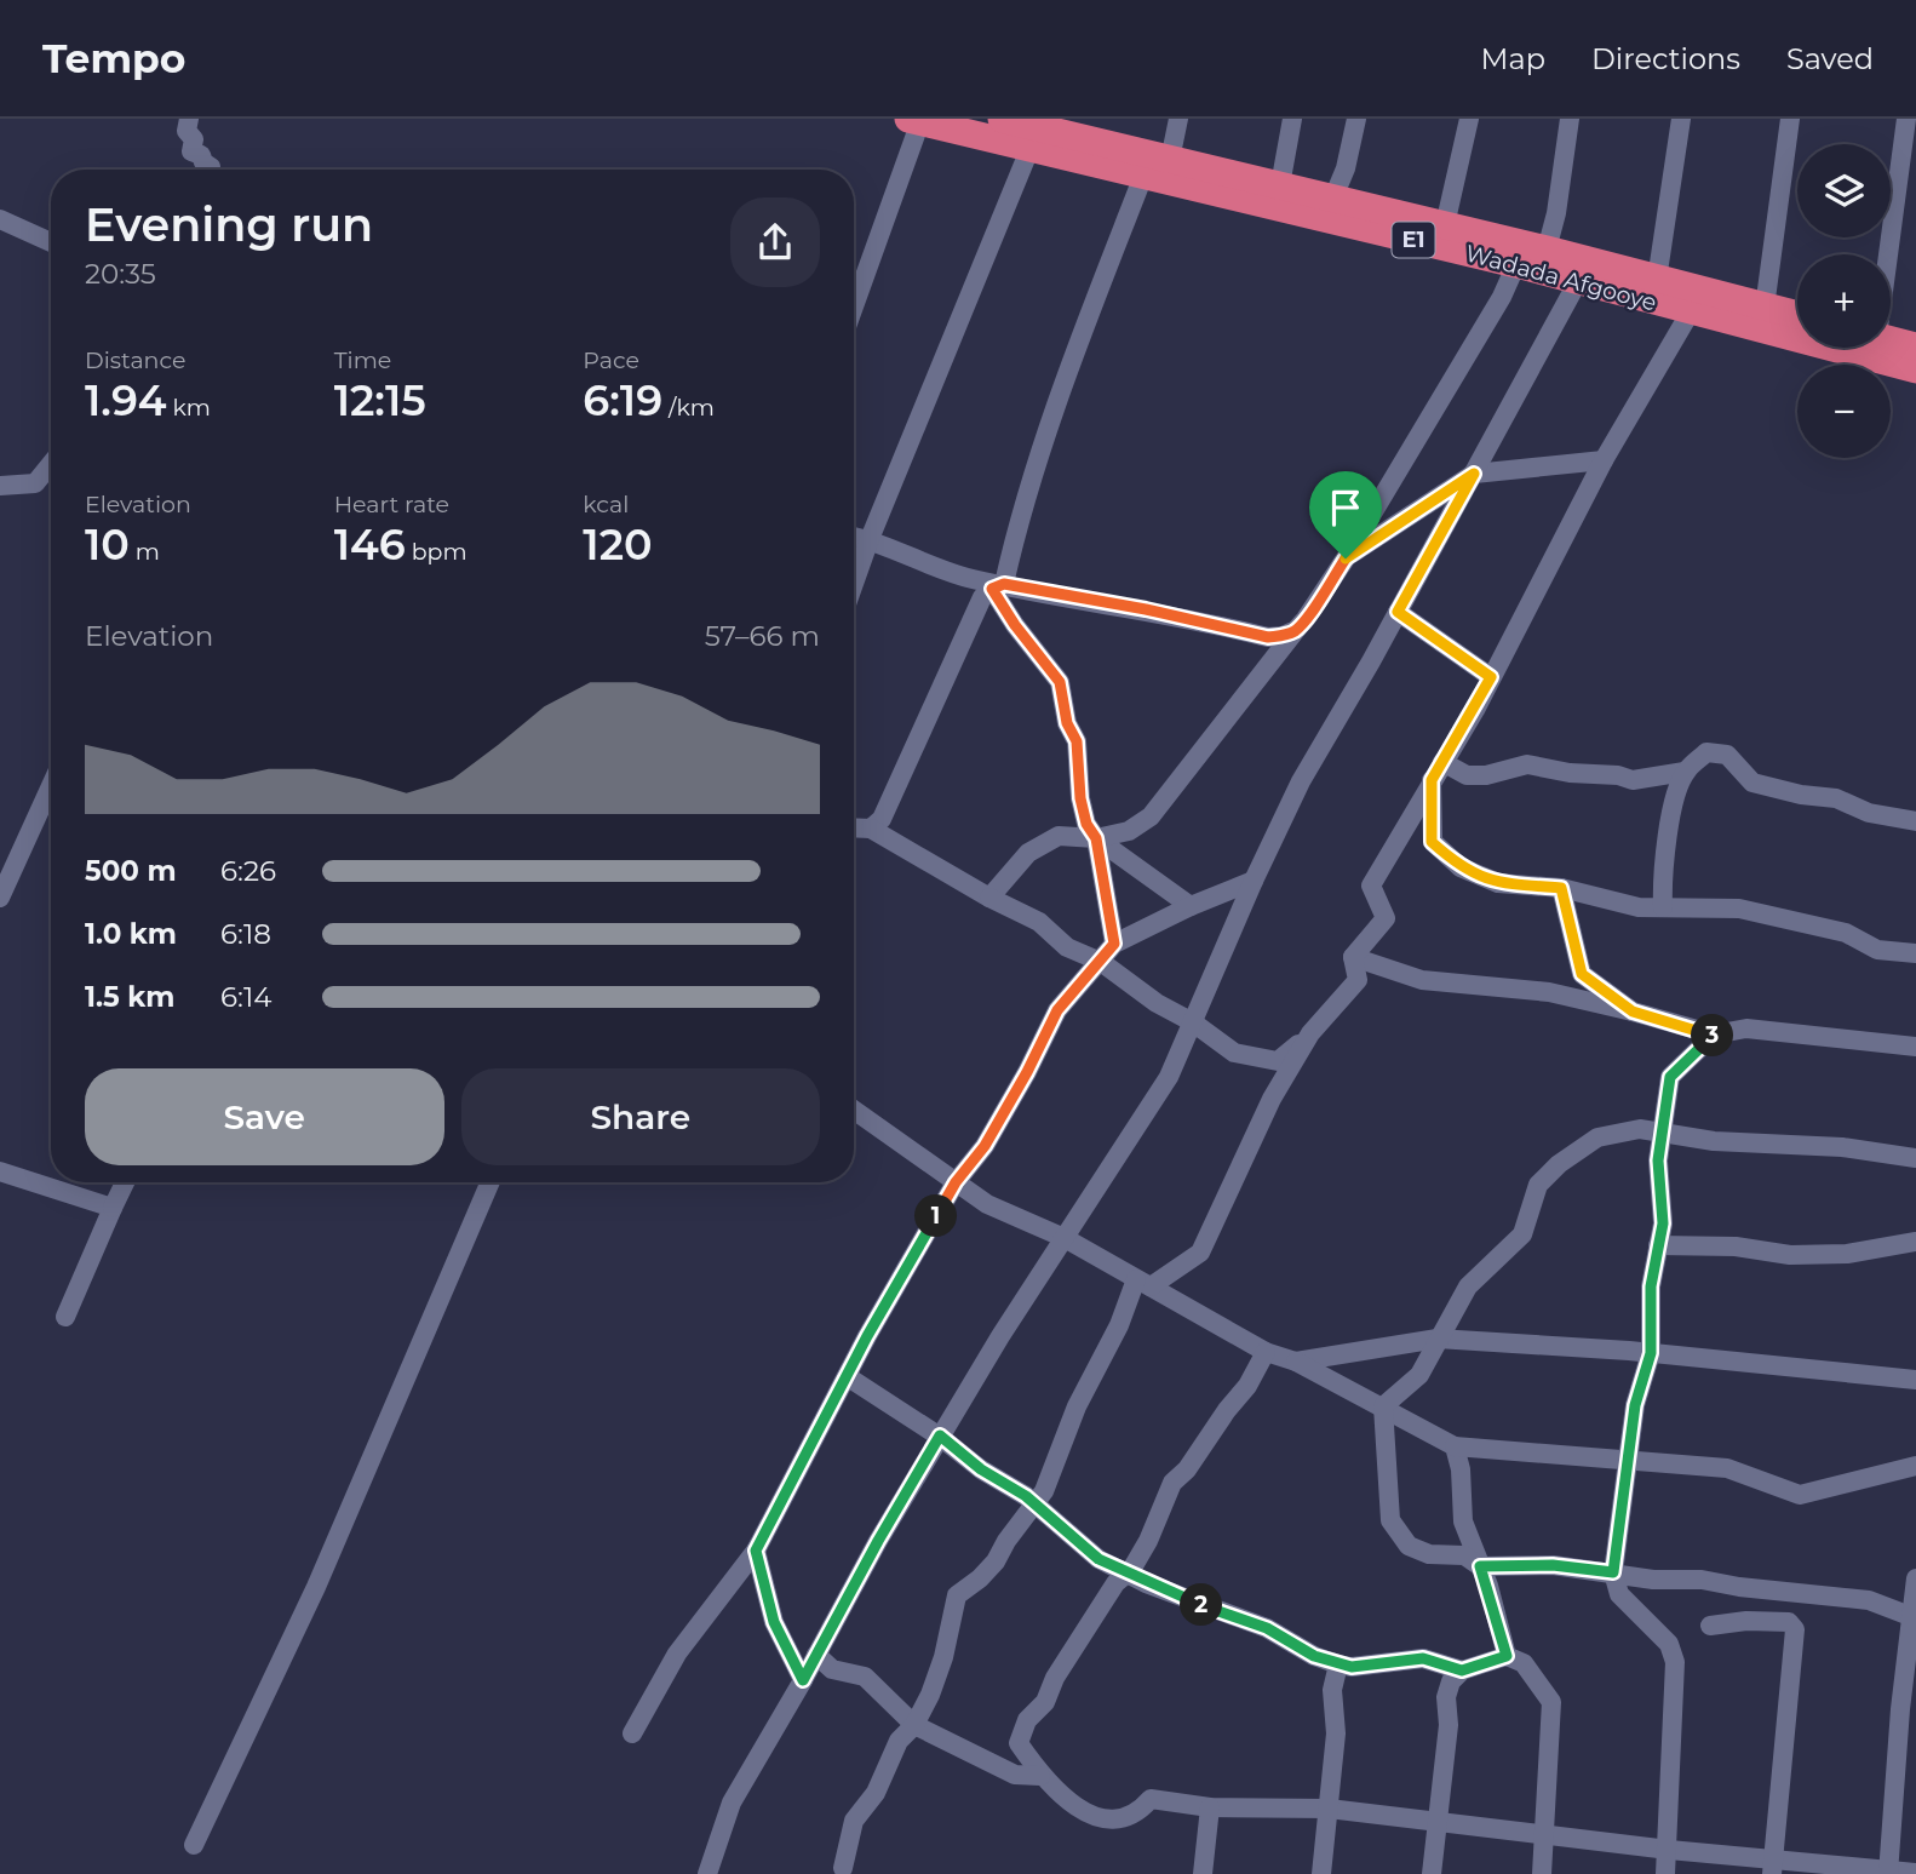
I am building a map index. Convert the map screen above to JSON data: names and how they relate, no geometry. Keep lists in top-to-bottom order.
{
  "streets": {
    "highway": ["E1", "Wadada Afgooye"]
  },
  "page": {
    "header": "Tempo",
    "nav": ["Map", "Directions", "Saved"],
    "map_buttons": ["+", "−"],
    "heading": ["Evening run", "20:35"],
    "stats": [
      ["Distance", "1.94 km"],
      ["Time", "12:15"],
      ["Pace", "6:19 /km"],
      ["Elevation", "10 m"],
      ["Heart rate", "146 bpm"],
      ["kcal", "120"]
    ],
    "chart": ["Elevation", "57–66 m"],
    "list": [
      {
        "name": "500 m",
        "note": "6:26"
      },
      {
        "name": "1.0 km",
        "note": "6:18"
      },
      {
        "name": "1.5 km",
        "note": "6:14"
      }
    ],
    "pins": ["3", "1", "2"],
    "buttons": ["Save", "Share"]
  }
}
